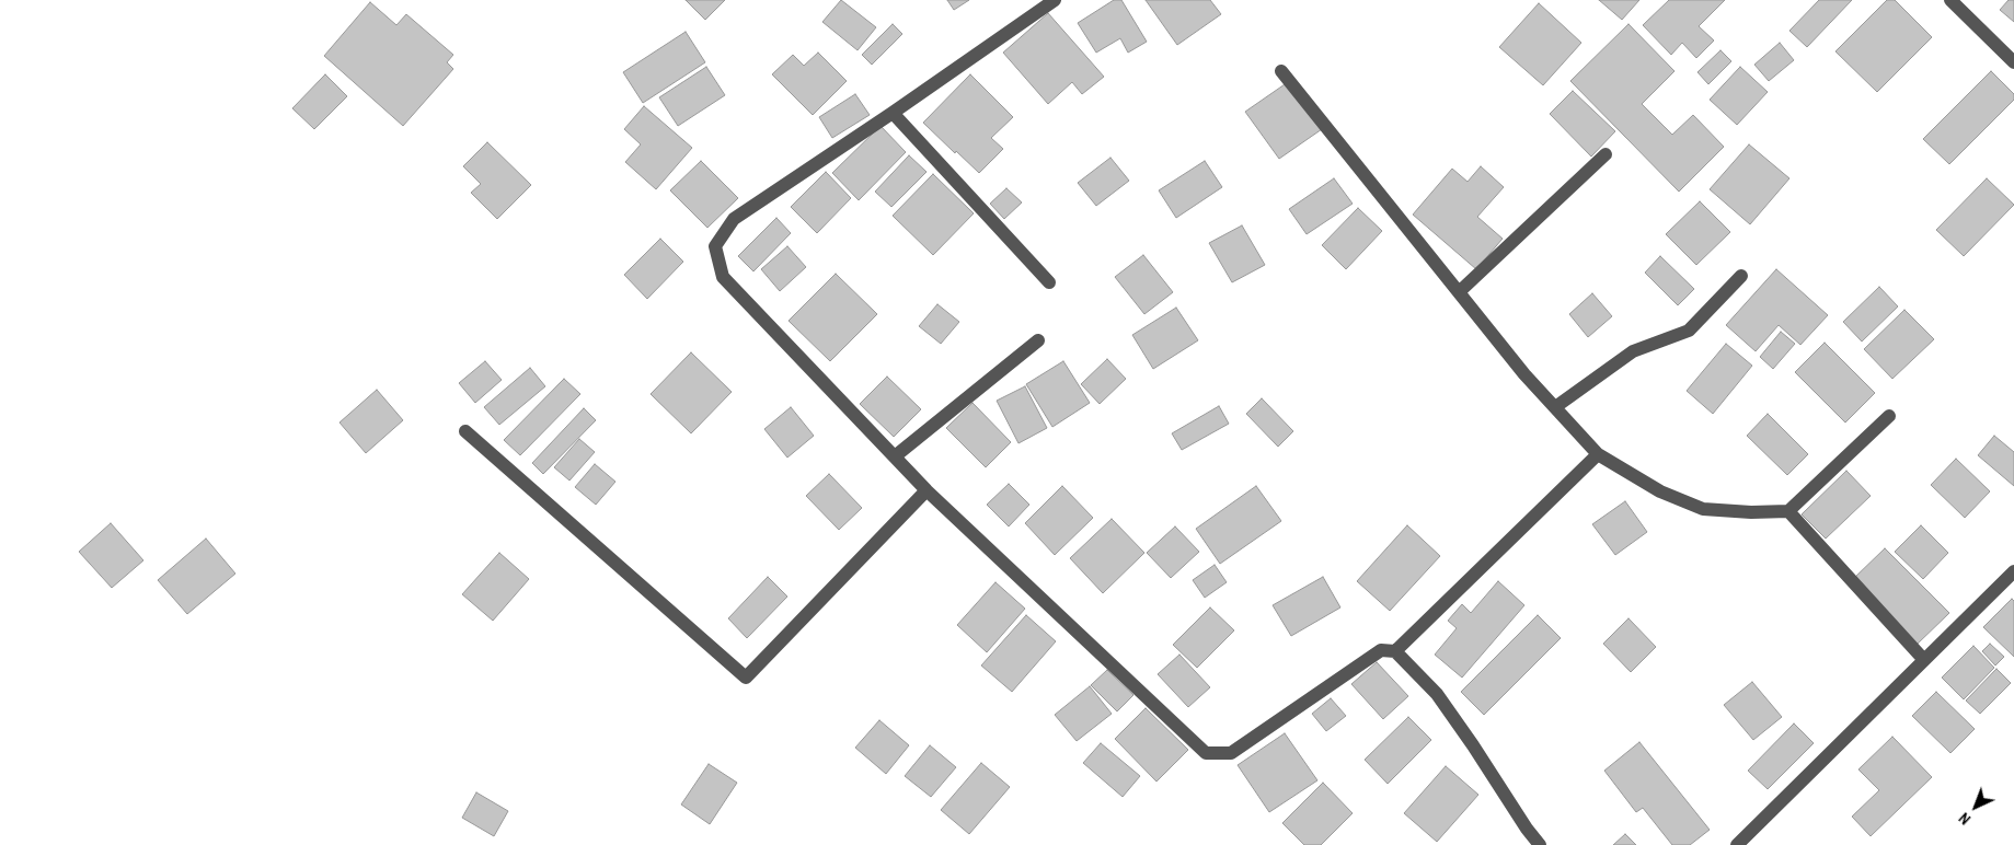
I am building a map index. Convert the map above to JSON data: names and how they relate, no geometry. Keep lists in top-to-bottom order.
{
  "north": "bottom left"
}
